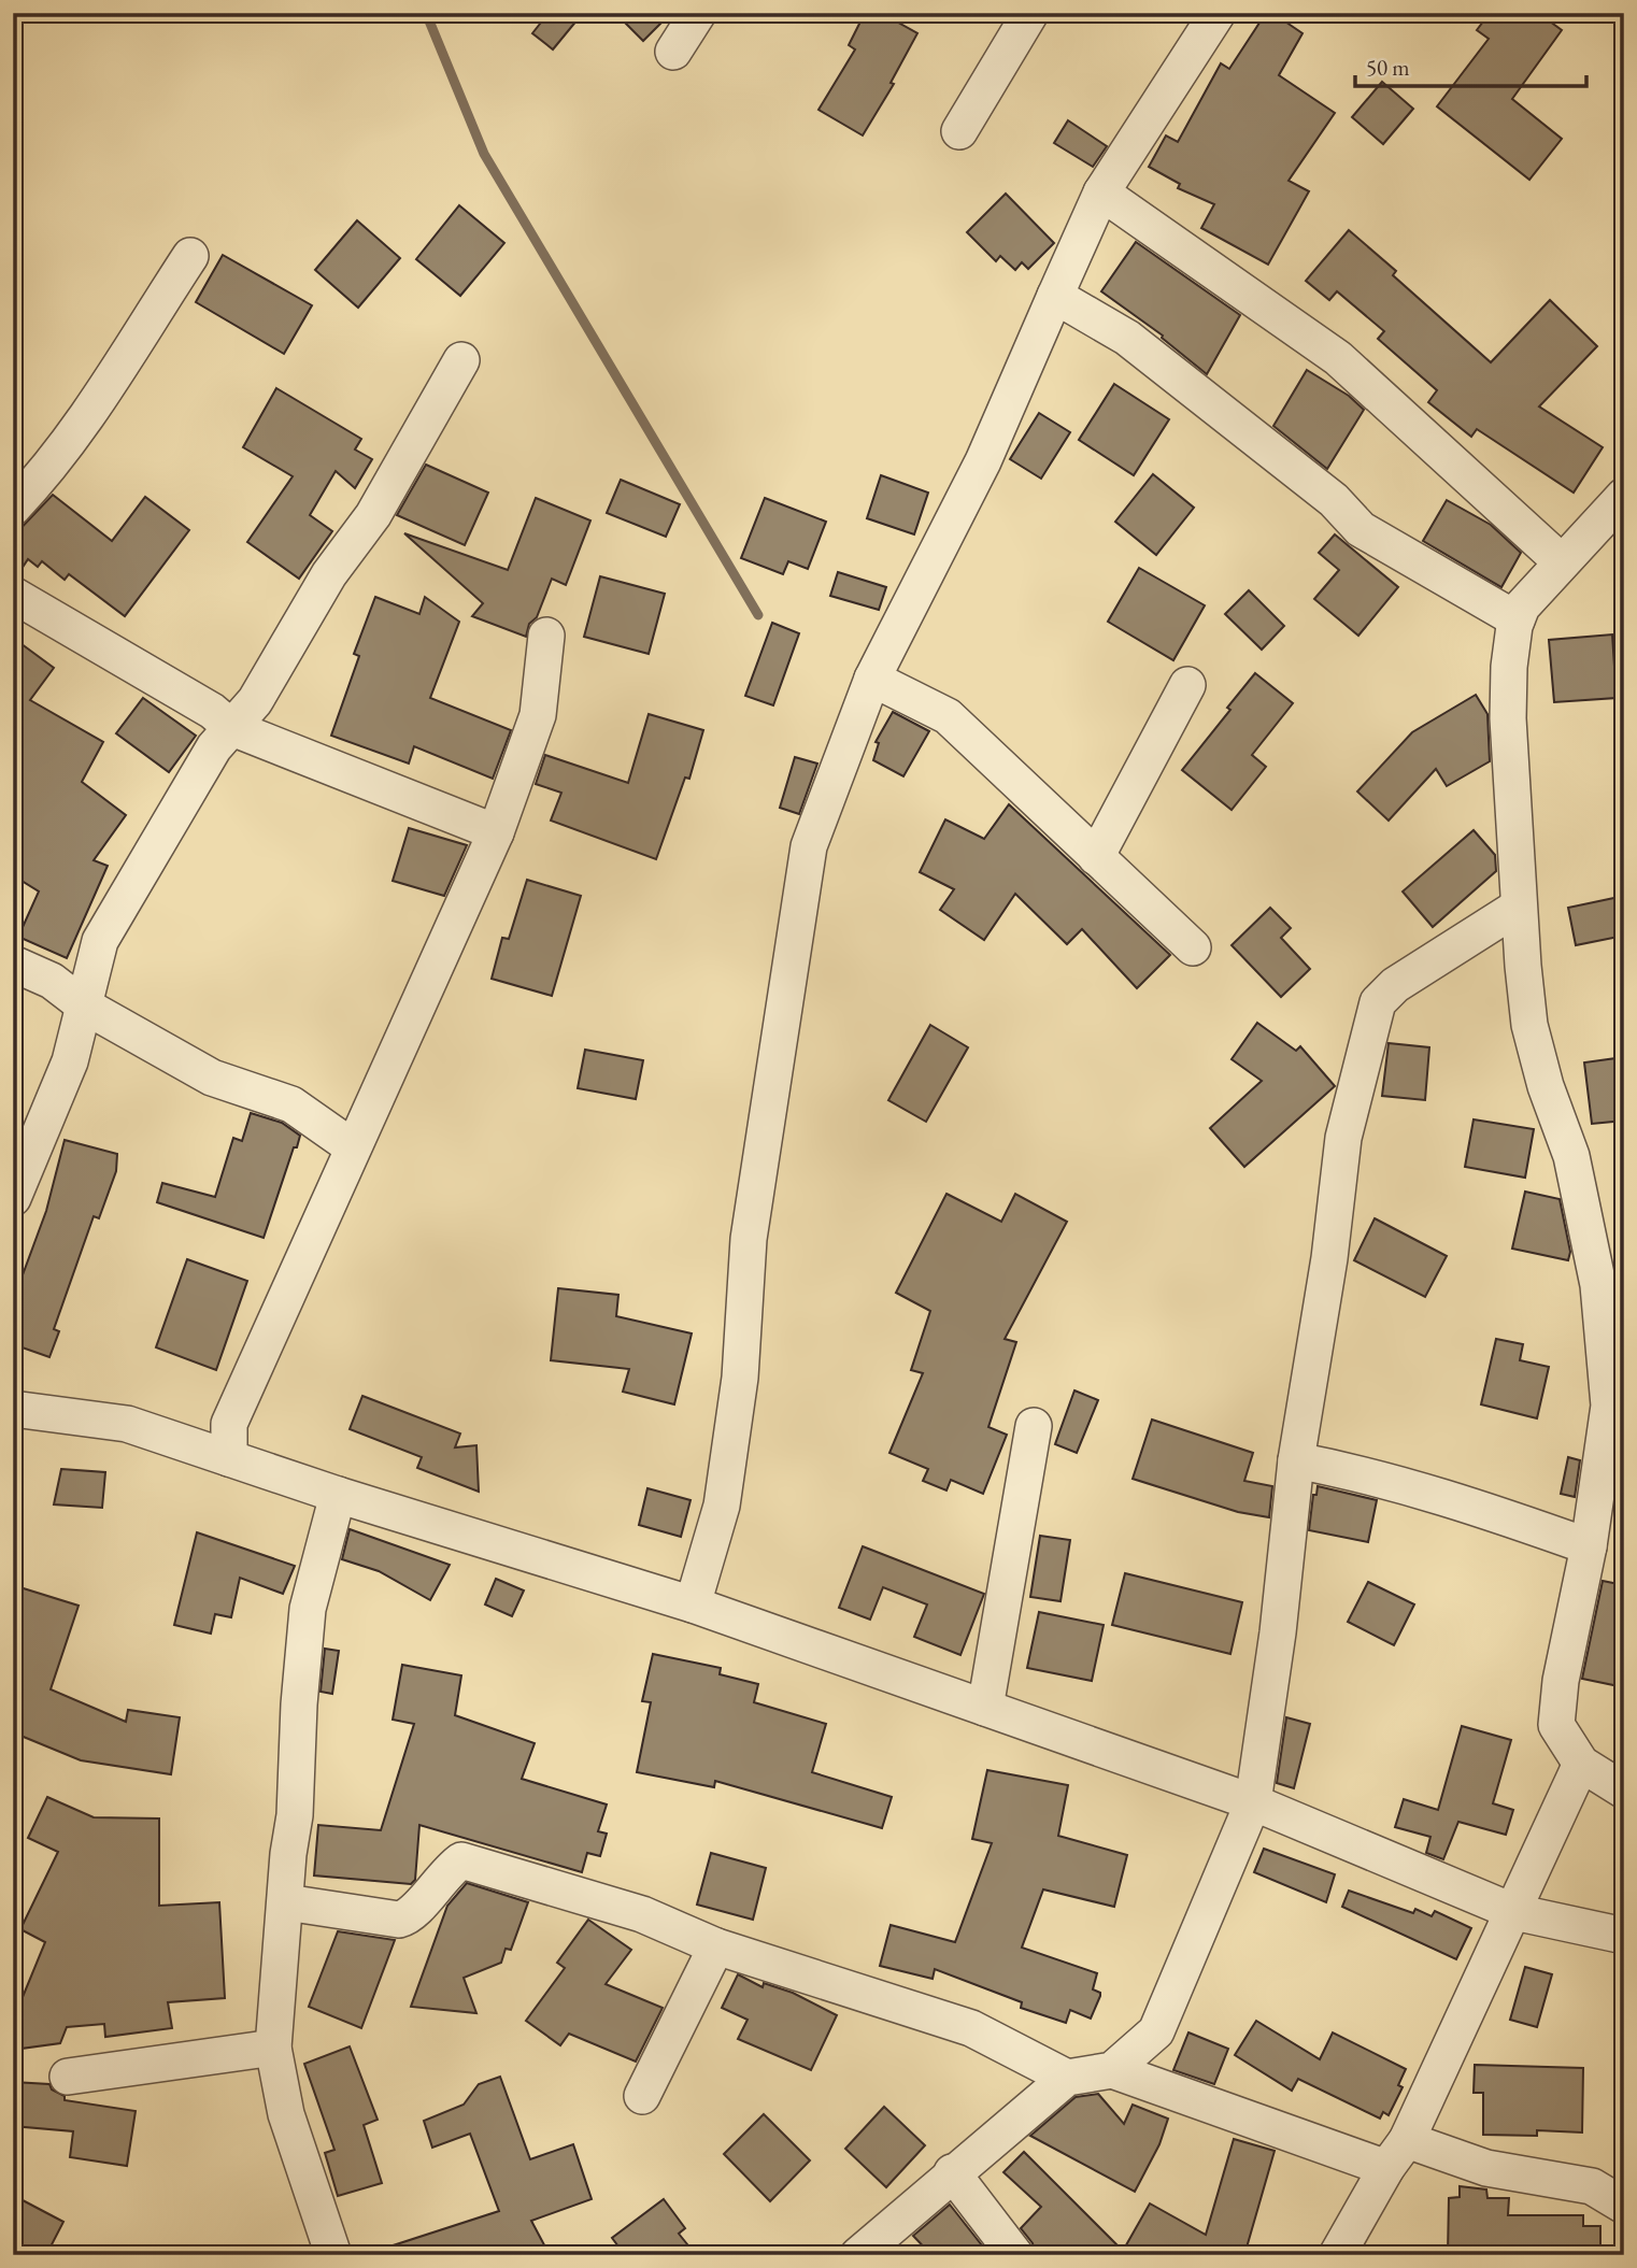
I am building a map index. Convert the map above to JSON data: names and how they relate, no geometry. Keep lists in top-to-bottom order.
{
  "scale_bar": "50 m"
}
